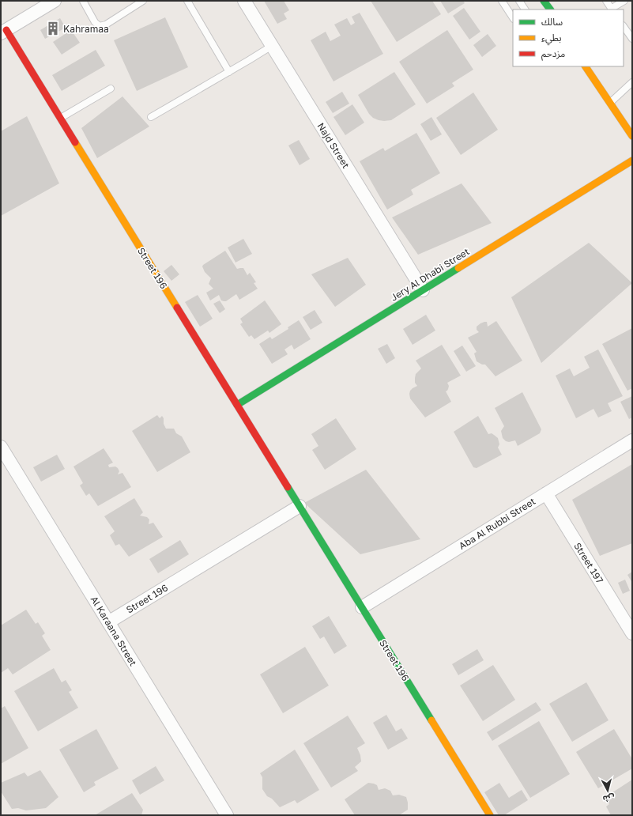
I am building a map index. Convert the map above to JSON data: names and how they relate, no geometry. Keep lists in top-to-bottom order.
{
  "streets": {
    "street": [
      "Najd Street",
      "Street 196",
      "Jery Al Dhabi Street",
      "Aba Al Rubbi Street",
      "Street 197",
      "Al Karaana Street"
    ]
  },
  "crossings": [
    ["Najd Street", "Jery Al Dhabi Street"],
    ["Street 196", "Jery Al Dhabi Street"],
    ["Street 196", "Aba Al Rubbi Street"],
    ["Street 196", "Al Karaana Street"],
    ["Aba Al Rubbi Street", "Street 197"]
  ],
  "places": {
    "building": ["Kahramaa"]
  },
  "legend": ["سالك", "بطيء", "مزدحم"],
  "north": "bottom"
}
